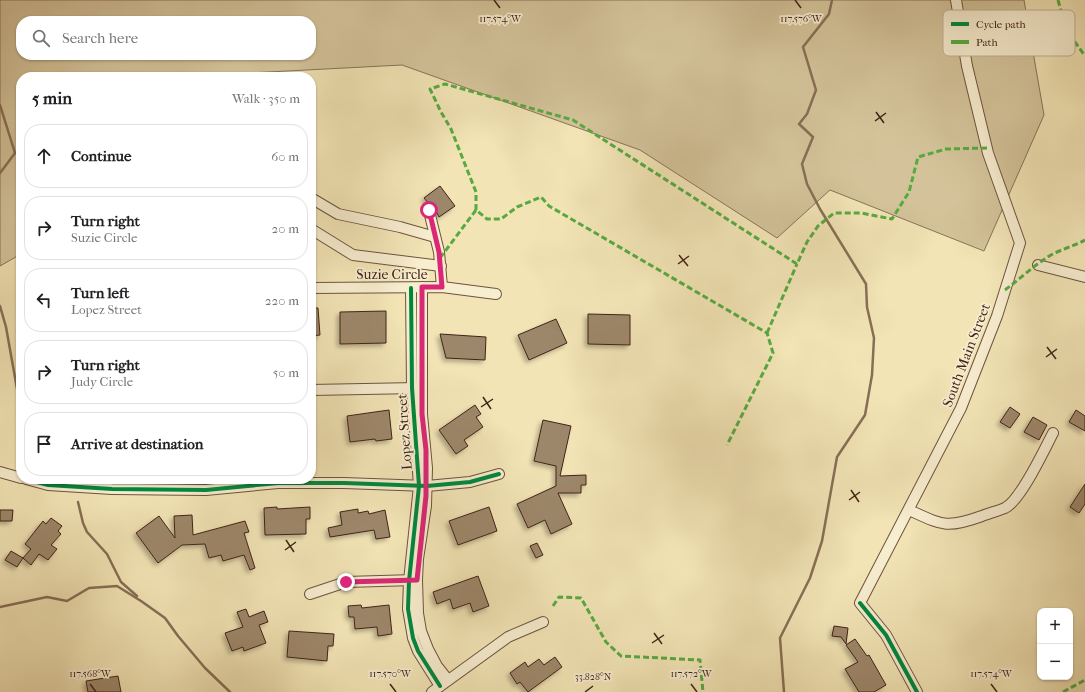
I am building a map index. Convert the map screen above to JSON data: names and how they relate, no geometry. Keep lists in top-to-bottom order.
{
  "streets": {
    "street": ["Suzie Circle", "South Main Street", "Lopez Street"]
  },
  "crossings": [
    ["Suzie Circle", "Lopez Street"]
  ],
  "legend": ["Cycle path", "Path"],
  "page": {
    "search": "Search here",
    "heading": ["5 min", "Walk · 350 m"],
    "list": [
      ["Continue", "60 m"],
      ["Turn right", "Suzie Circle", "20 m"],
      ["Turn left", "Lopez Street", "220 m"],
      ["Turn right", "Judy Circle", "50 m"],
      "Arrive at destination"
    ],
    "map_buttons": ["+", "−"]
  },
  "coordinates": [
    "117.574°W",
    "117.576°W",
    "117.568°W",
    "117.570°W",
    "117.572°W",
    "33.828°N"
  ]
}
